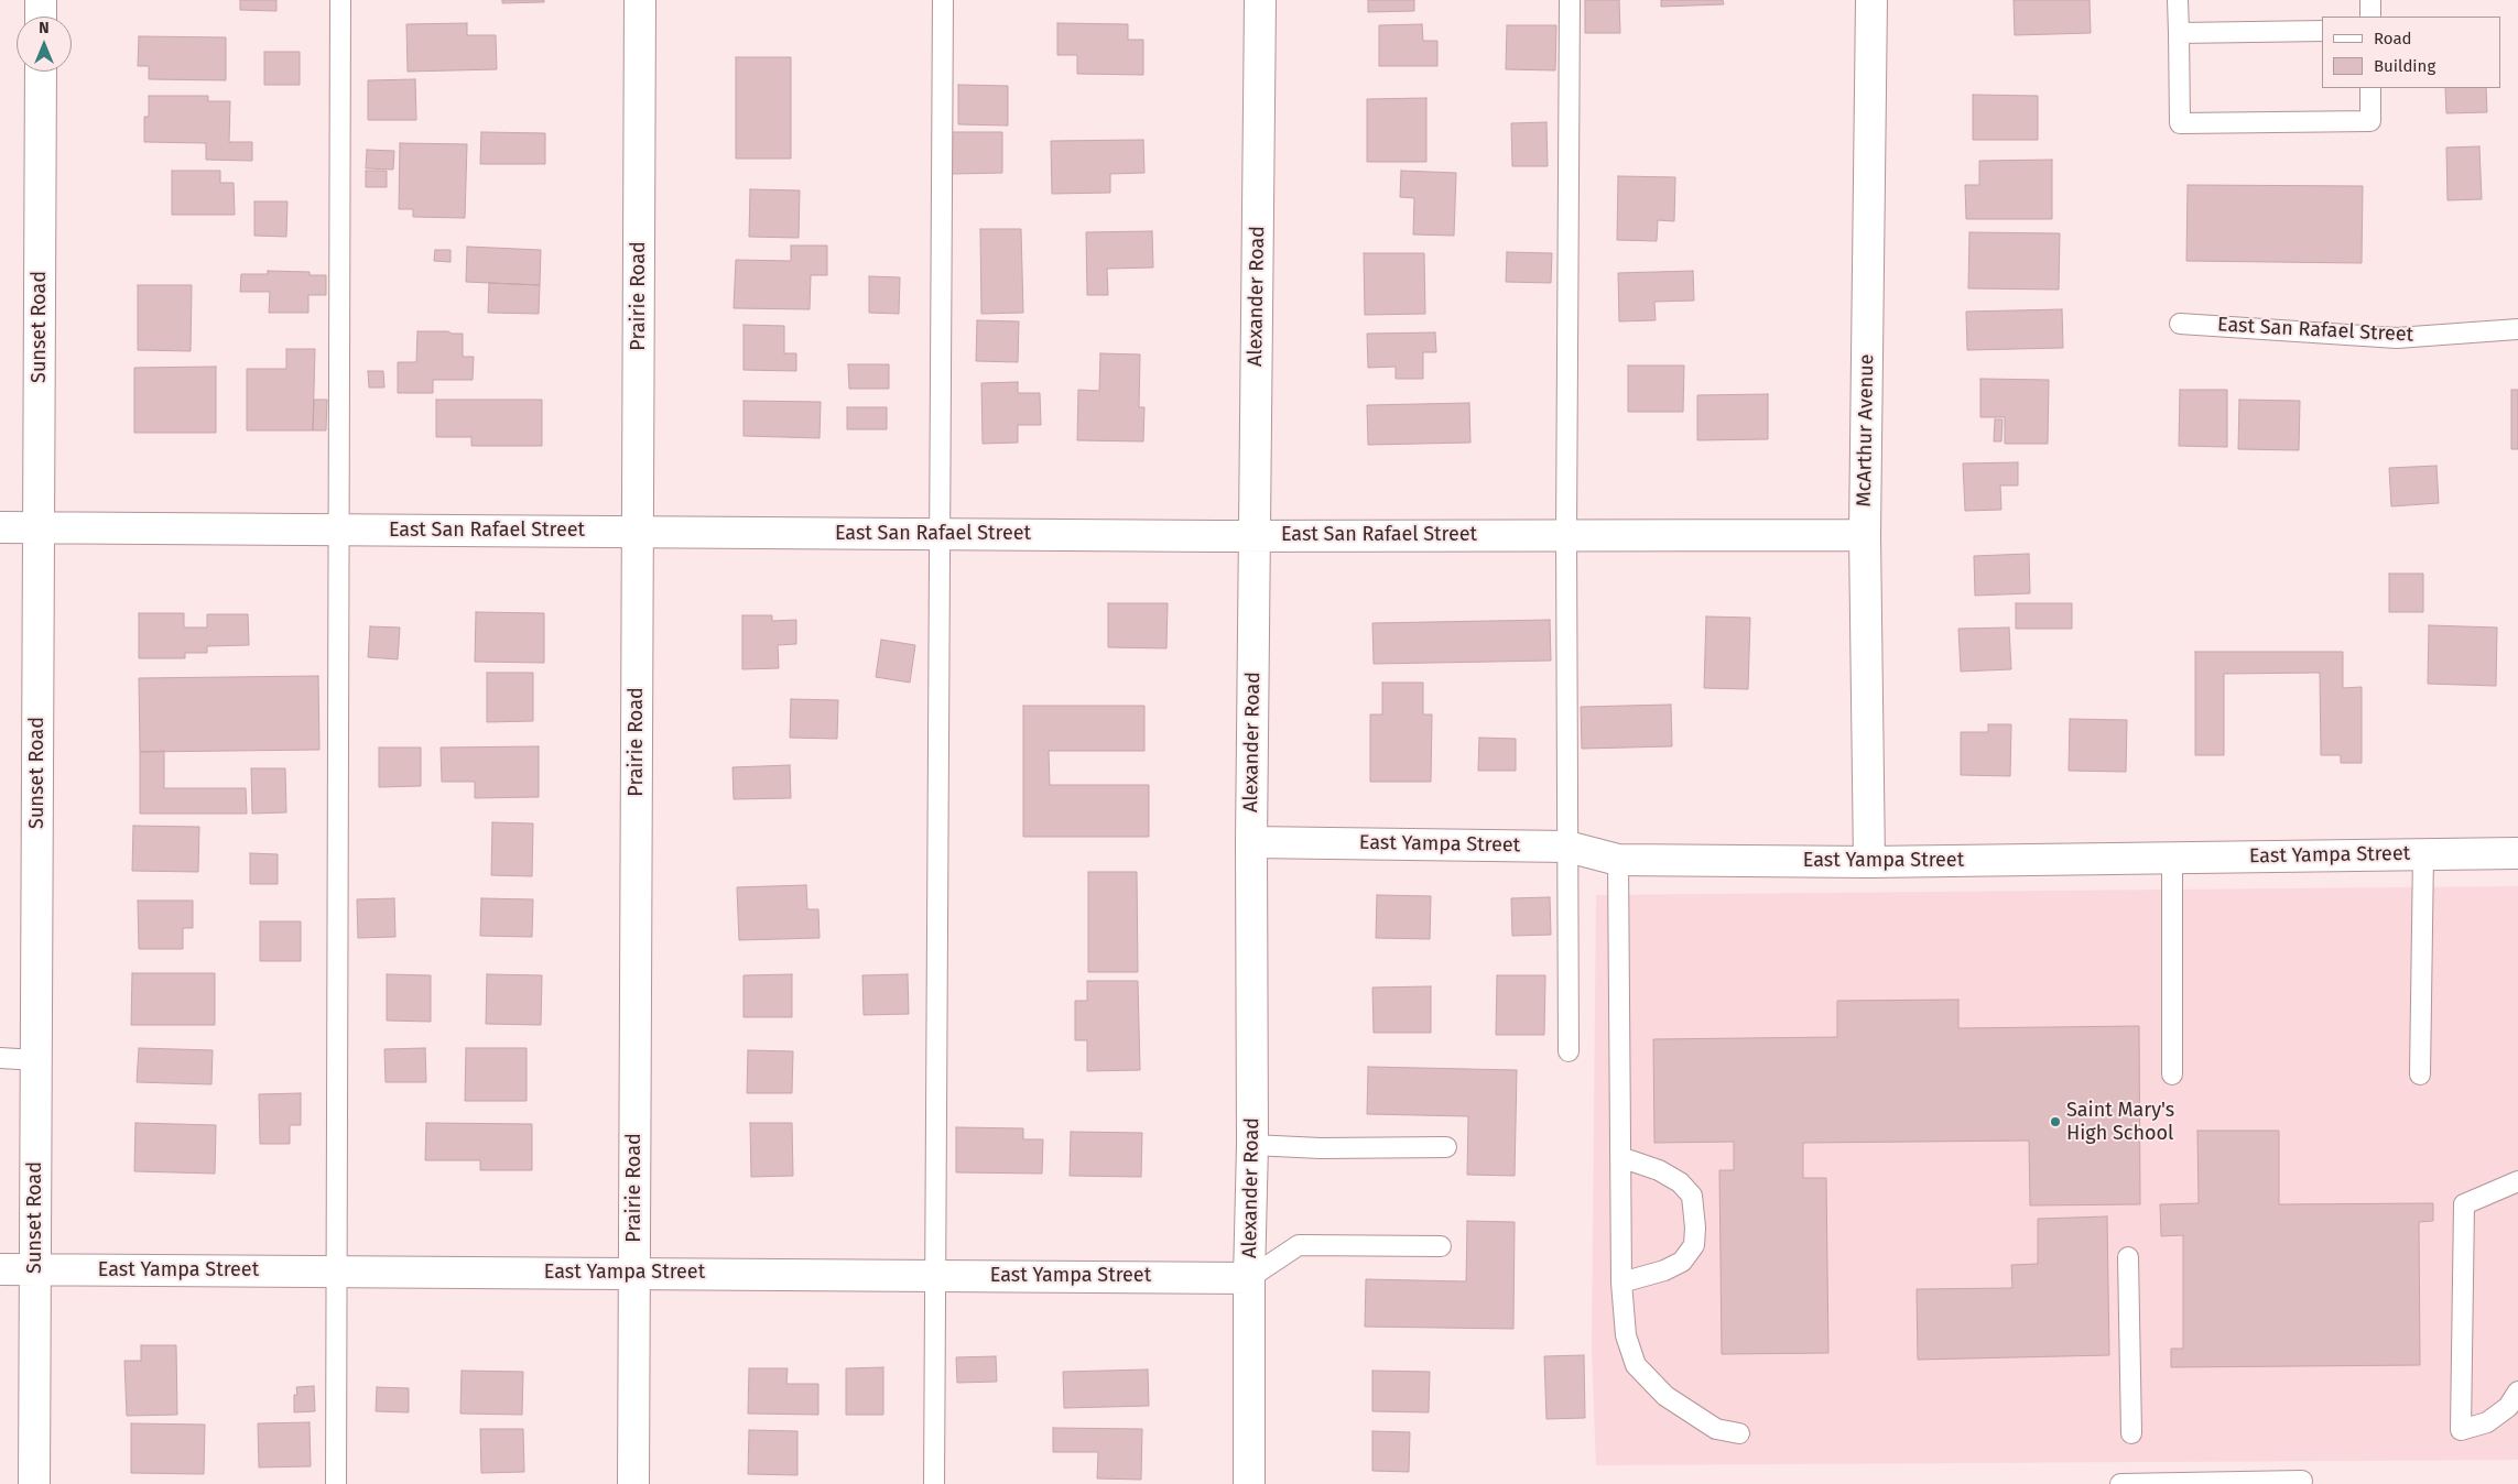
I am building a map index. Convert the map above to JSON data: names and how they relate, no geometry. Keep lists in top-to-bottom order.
{
  "streets": {
    "street": [
      "Prairie Road",
      "Alexander Road",
      "Sunset Road",
      "East San Rafael Street",
      "McArthur Avenue",
      "East Yampa Street"
    ]
  },
  "crossings": [
    ["Prairie Road", "East San Rafael Street"],
    ["Prairie Road", "East Yampa Street"],
    ["Alexander Road", "East San Rafael Street"],
    ["Alexander Road", "East Yampa Street"],
    ["Sunset Road", "East San Rafael Street"],
    ["Sunset Road", "East Yampa Street"],
    ["East San Rafael Street", "McArthur Avenue"],
    ["McArthur Avenue", "East Yampa Street"]
  ],
  "places": ["Saint Mary's High School"],
  "legend": ["Road", "Building"],
  "north": "top"
}
